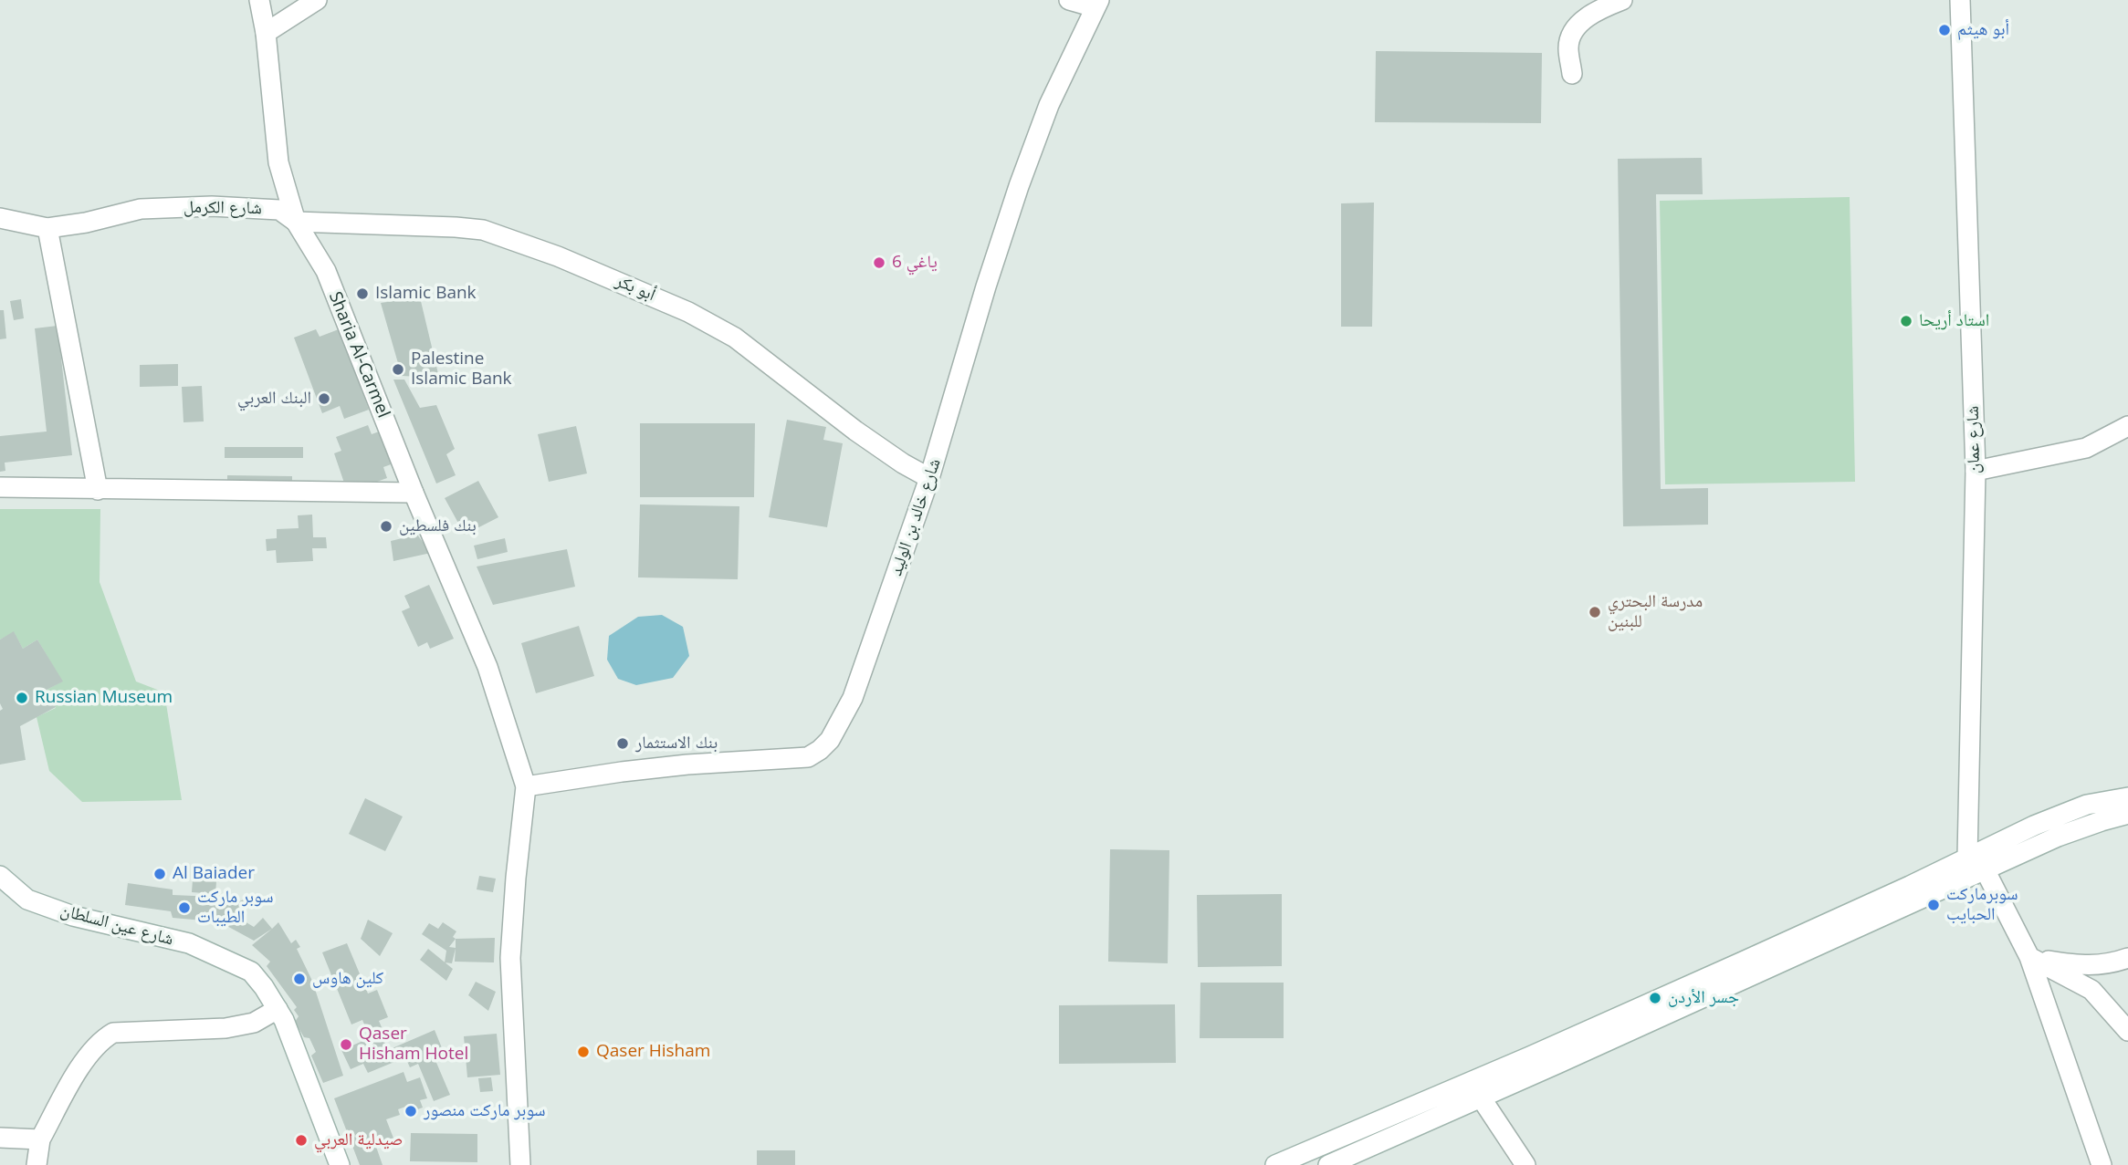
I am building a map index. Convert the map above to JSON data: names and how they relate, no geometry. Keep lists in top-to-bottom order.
{
  "streets": {
    "street": [
      "شارع الكرمل",
      "أبو بكر",
      "Sharia Al-Carmel",
      "شارع عمان",
      "شارع خالد بن الوليد",
      "شارع عين السلطان"
    ]
  },
  "crossings": [
    ["شارع الكرمل", "أبو بكر"],
    ["شارع الكرمل", "Sharia Al-Carmel"],
    ["أبو بكر", "Sharia Al-Carmel"],
    ["أبو بكر", "شارع خالد بن الوليد"],
    ["Sharia Al-Carmel", "شارع خالد بن الوليد"]
  ],
  "places": [
    "أبو هيثم",
    "ياغي 6",
    "Islamic Bank",
    "استاد أريحا",
    "Palestine Islamic Bank",
    "البنك العربي",
    "بنك فلسطين",
    "مدرسة البحتري للبنين",
    "Russian Museum",
    "بنك الاستثمار",
    "Al Baiader",
    "سوبرماركت الحبايب",
    "سوبر ماركت الطيبات",
    "كلين هاوس",
    "جسر الأردن",
    "Qaser Hisham Hotel",
    "Qaser Hisham",
    "سوبر ماركت منصور",
    "صيدلية العربي"
  ]
}
